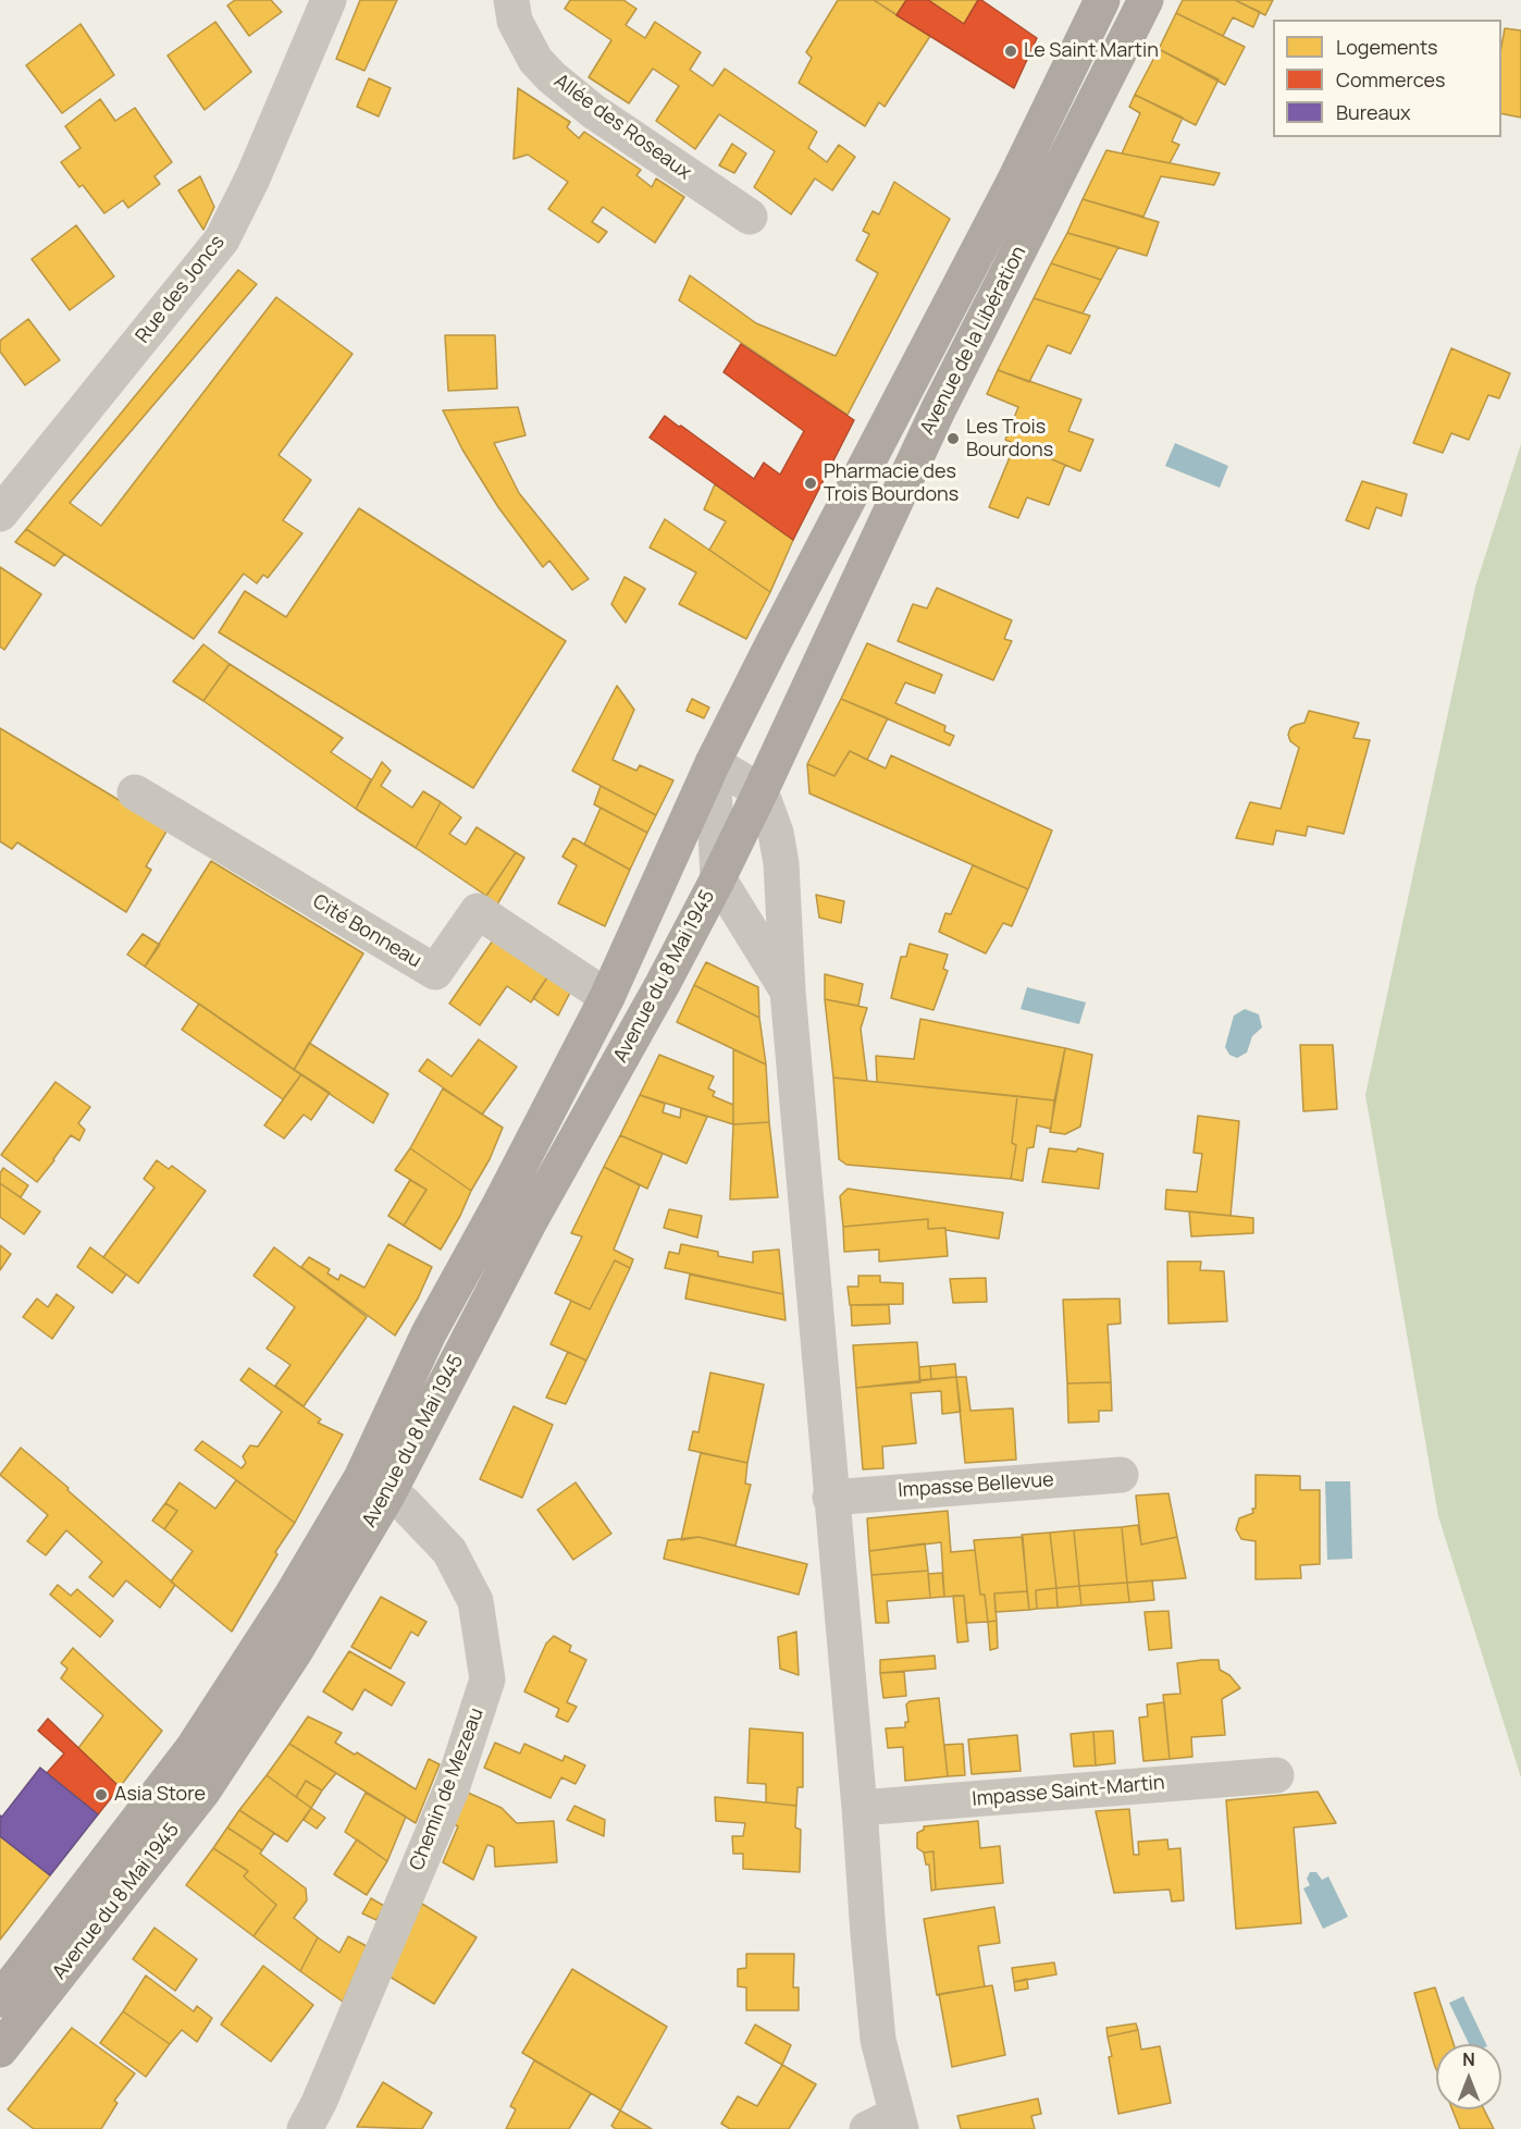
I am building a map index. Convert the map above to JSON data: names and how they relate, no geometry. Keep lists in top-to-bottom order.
{
  "streets": {
    "main road": ["Avenue de la Libération", "Avenue du 8 Mai 1945"],
    "street": [
      "Allée des Roseaux",
      "Rue des Joncs",
      "Cité Bonneau",
      "Impasse Bellevue",
      "Chemin de Mezeau",
      "Impasse Saint-Martin"
    ]
  },
  "crossings": [
    ["Avenue de la Libération", "Avenue du 8 Mai 1945"],
    ["Cité Bonneau", "Avenue du 8 Mai 1945"],
    ["Avenue du 8 Mai 1945", "Chemin de Mezeau"]
  ],
  "places": [
    "Le Saint Martin",
    "Les Trois Bourdons",
    "Pharmacie des Trois Bourdons",
    "Asia Store"
  ],
  "legend": ["Logements", "Commerces", "Bureaux"],
  "north": "top"
}
